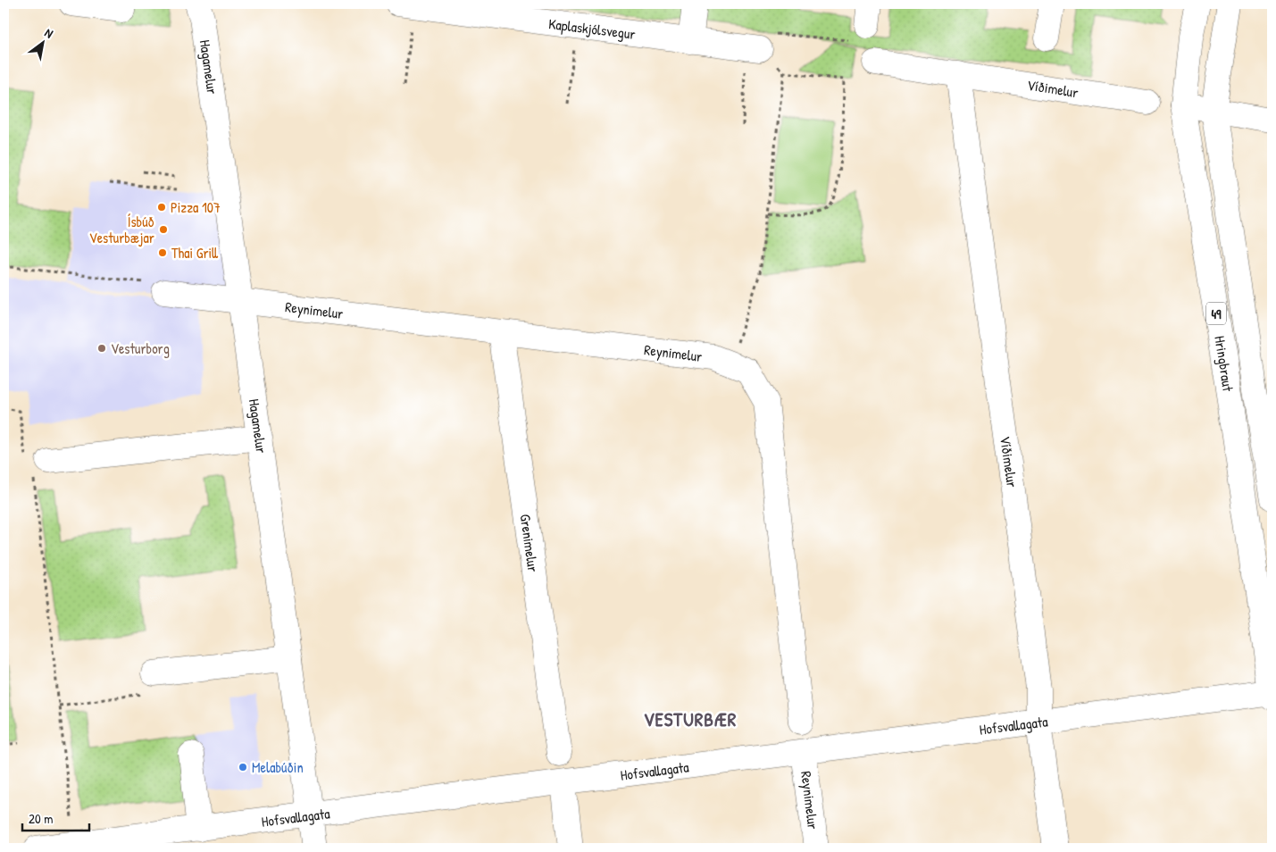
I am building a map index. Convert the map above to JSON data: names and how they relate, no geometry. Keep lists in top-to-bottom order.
{
  "streets": {
    "street": [
      "Kaplaskjólsvegur",
      "Hagamelur",
      "Víðimelur",
      "Reynimelur",
      "49",
      "Hringbraut",
      "Grenimelur",
      "Hofsvallagata"
    ]
  },
  "crossings": [
    ["Hagamelur", "Reynimelur"],
    ["Hagamelur", "Hofsvallagata"],
    ["Víðimelur", "Hofsvallagata"],
    ["Reynimelur", "Grenimelur"],
    ["Reynimelur", "Hofsvallagata"],
    ["Hringbraut", "Hofsvallagata"]
  ],
  "districts": ["VESTURBÆR"],
  "places": [
    "Pizza 107",
    "Ísbúð Vesturbæjar",
    "Thai Grill",
    "Vesturborg",
    "Melabúðin"
  ],
  "scale_bar": "20 m",
  "north": "top right"
}
